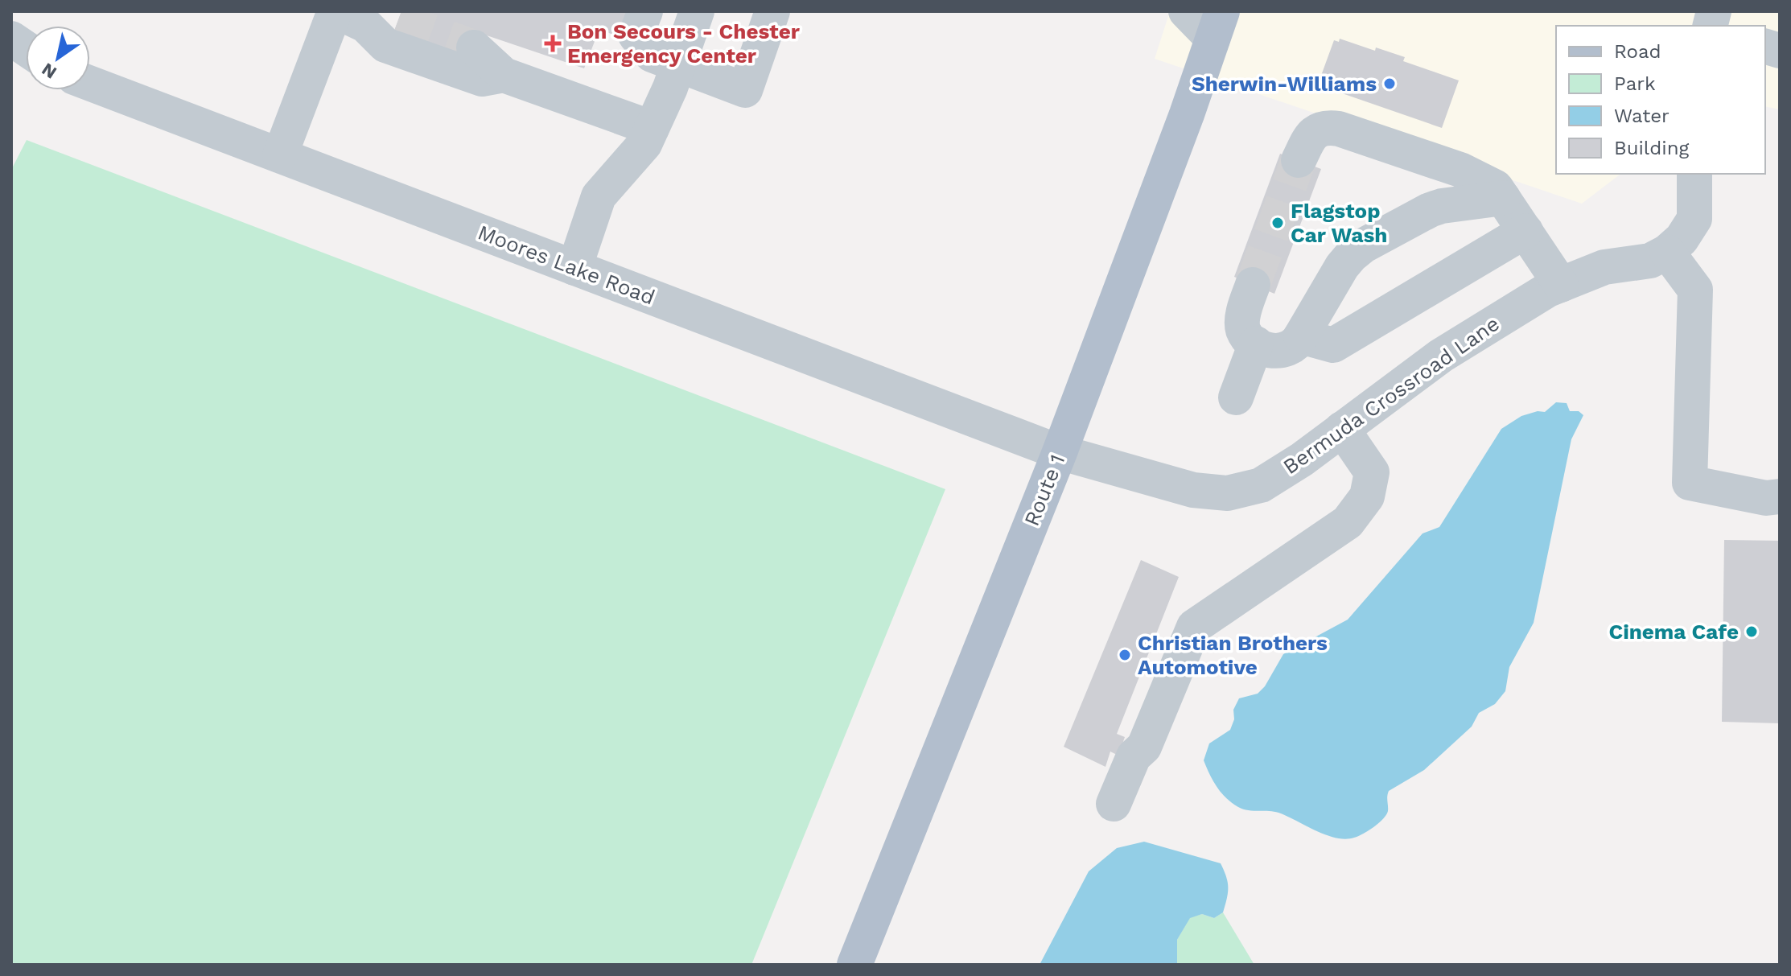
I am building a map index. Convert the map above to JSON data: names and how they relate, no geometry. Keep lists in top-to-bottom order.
{
  "streets": {
    "main road": ["Route 1"],
    "street": ["Moores Lake Road", "Bermuda Crossroad Lane"]
  },
  "crossings": [
    ["Moores Lake Road", "Bermuda Crossroad Lane"],
    ["Moores Lake Road", "Route 1"],
    ["Bermuda Crossroad Lane", "Route 1"]
  ],
  "places": {
    "health": ["Bon Secours - Chester Emergency Center"],
    "other": [
      "Sherwin-Williams",
      "Flagstop Car Wash",
      "Cinema Cafe",
      "Christian Brothers Automotive"
    ]
  },
  "legend": [
    "Road",
    "Park",
    "Water",
    "Building"
  ],
  "north": "bottom left"
}
